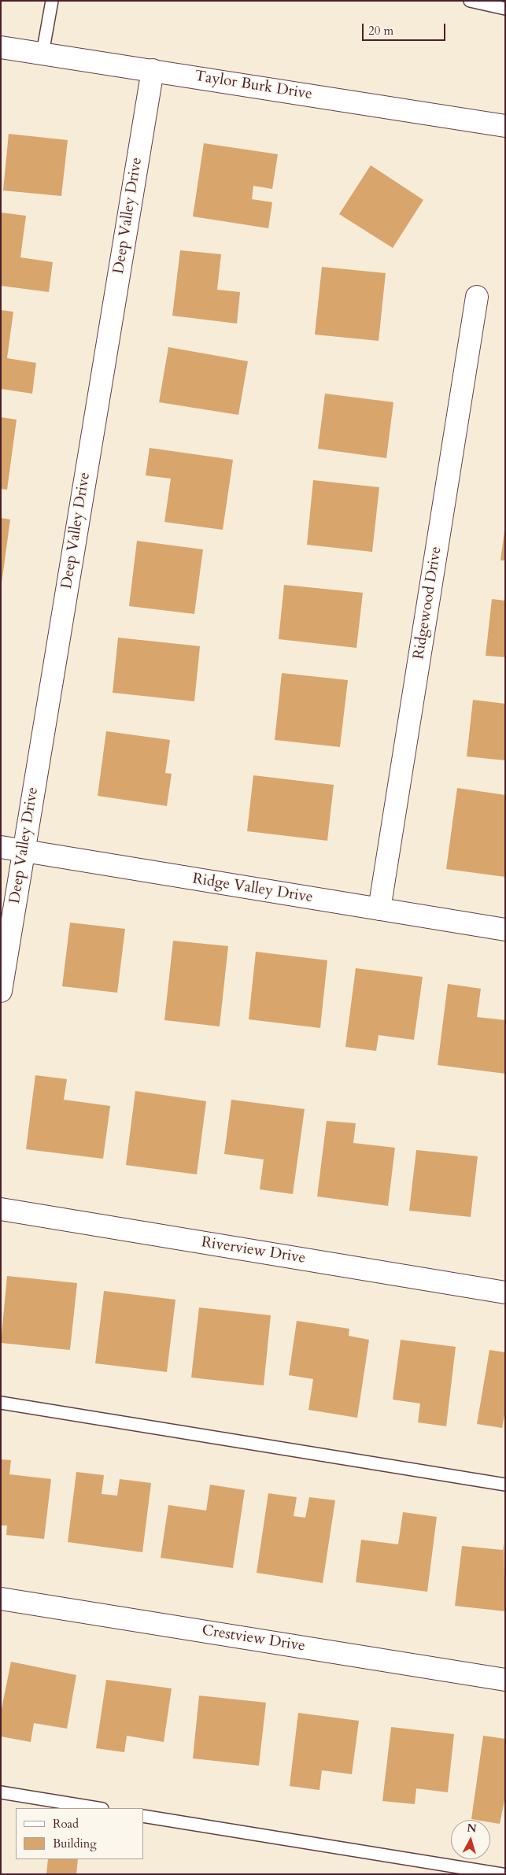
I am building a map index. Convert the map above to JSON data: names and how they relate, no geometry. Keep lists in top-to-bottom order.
{
  "streets": {
    "street": [
      "Taylor Burk Drive",
      "Deep Valley Drive",
      "Ridgewood Drive",
      "Ridge Valley Drive",
      "Riverview Drive",
      "Crestview Drive"
    ]
  },
  "crossings": [
    ["Taylor Burk Drive", "Deep Valley Drive"],
    ["Deep Valley Drive", "Ridge Valley Drive"],
    ["Ridgewood Drive", "Ridge Valley Drive"]
  ],
  "legend": ["Road", "Building"],
  "scale_bar": "20 m",
  "north": "top"
}
